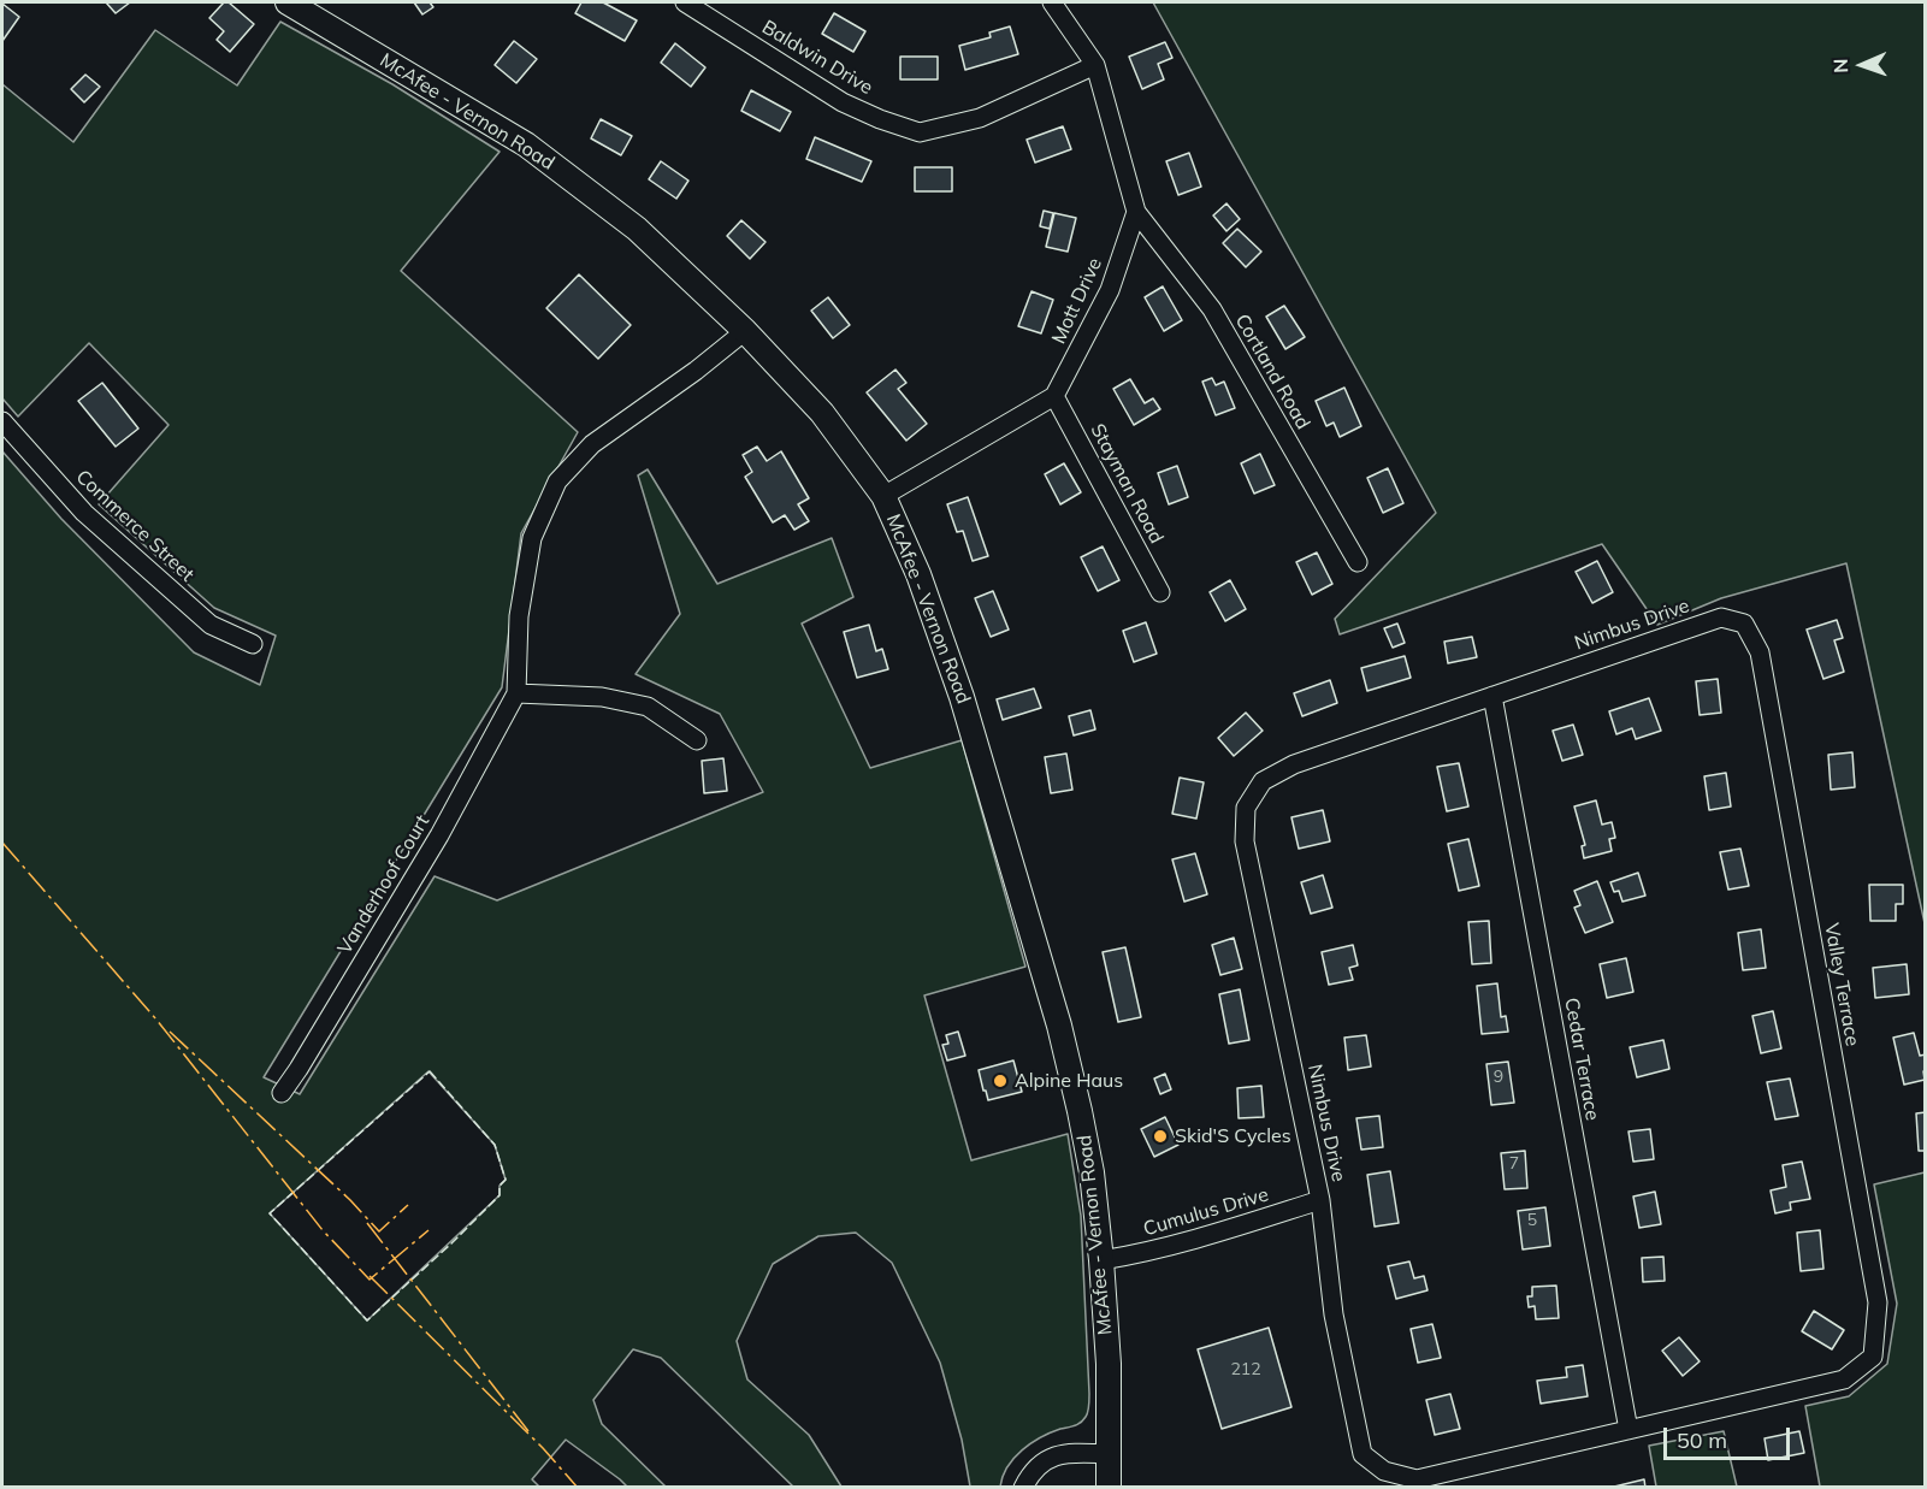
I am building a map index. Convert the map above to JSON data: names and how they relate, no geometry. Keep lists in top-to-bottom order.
{
  "streets": {
    "main road": ["McAfee - Vernon Road"],
    "street": [
      "Baldwin Drive",
      "Mott Drive",
      "Cortland Road",
      "Stayman Road",
      "Commerce Street",
      "Nimbus Drive",
      "Vanderhoof Court",
      "Valley Terrace",
      "Cedar Terrace",
      "Cumulus Drive"
    ]
  },
  "crossings": [
    ["McAfee - Vernon Road", "Vanderhoof Court"],
    ["McAfee - Vernon Road", "Cumulus Drive"],
    ["Mott Drive", "Cortland Road"],
    ["Mott Drive", "Stayman Road"],
    ["Nimbus Drive", "Valley Terrace"],
    ["Nimbus Drive", "Cedar Terrace"],
    ["Nimbus Drive", "Cumulus Drive"]
  ],
  "places": ["Alpine Haus", "Skid'S Cycles"],
  "house_numbers": [
    "9",
    "7",
    "5",
    "212"
  ],
  "scale_bar": "50 m",
  "north": "left"
}
